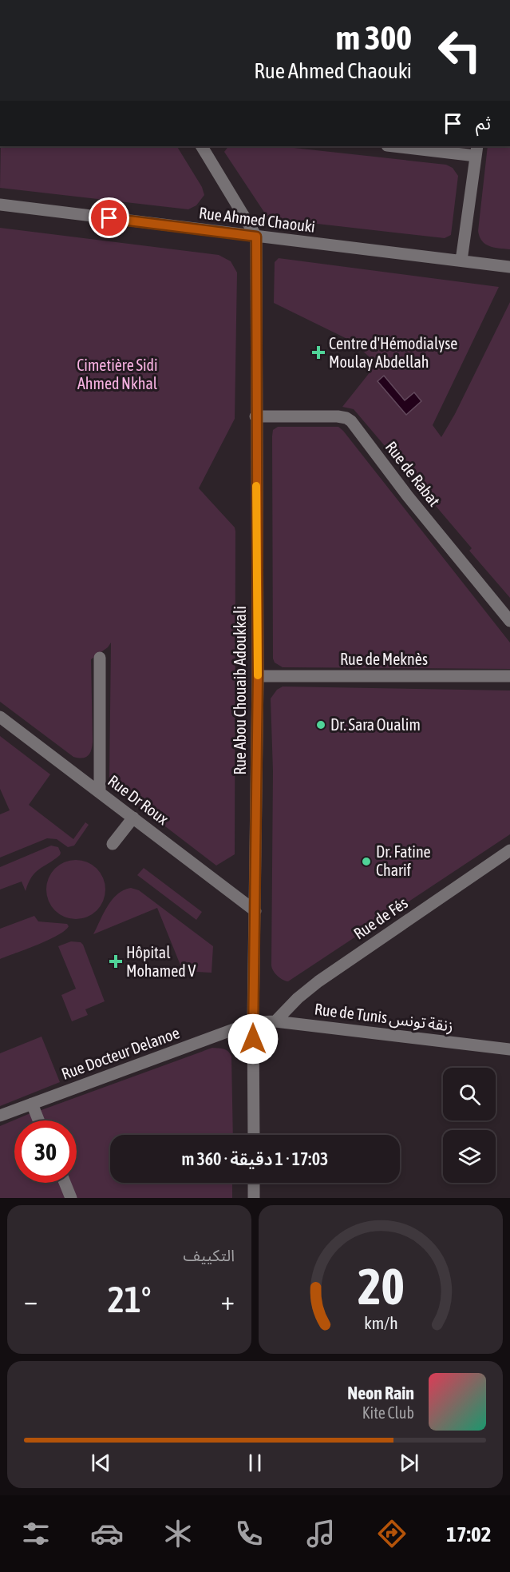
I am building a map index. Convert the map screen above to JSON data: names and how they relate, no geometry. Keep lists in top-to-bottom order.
{
  "streets": {
    "street": [
      "Rue Ahmed Chaouki",
      "Rue de Rabat",
      "Rue de Meknès",
      "Rue Abou Chouaib Adoukkali",
      "Rue Dr Roux",
      "Rue de Fés",
      "Rue de Tunis زنقة تونس",
      "Rue Docteur Delanoe"
    ]
  },
  "crossings": [
    ["Rue Ahmed Chaouki", "Rue Abou Chouaib Adoukkali"],
    ["Rue de Rabat", "Rue Abou Chouaib Adoukkali"],
    ["Rue de Meknès", "Rue Abou Chouaib Adoukkali"],
    ["Rue Abou Chouaib Adoukkali", "Rue Dr Roux"],
    ["Rue Abou Chouaib Adoukkali", "Rue de Tunis زنقة تونس"],
    ["Rue Abou Chouaib Adoukkali", "Rue Docteur Delanoe"],
    ["Rue de Fés", "Rue de Tunis زنقة تونس"],
    ["Rue de Tunis زنقة تونس", "Rue Docteur Delanoe"]
  ],
  "parks": ["Cimetière Sidi Ahmed Nkhal"],
  "places": {
    "health": ["Centre d'Hémodialyse Moulay Abdellah", "Hôpital Mohamed V"],
    "other": ["Dr. Sara Oualim", "Dr. Fatine Charif"]
  },
  "page": {
    "turn": ["300 m", "Rue Ahmed Chaouki"],
    "then": "ثم",
    "limit": "30",
    "trip": "17:03 · 1 دقيقة · 360 m",
    "tile": "التكييف",
    "heat": ["−", "21°", "+"],
    "song": ["Neon Rain", "Kite Club"],
    "tabs": "17:02",
    "gauge": ["20", "km/h"]
  }
}
